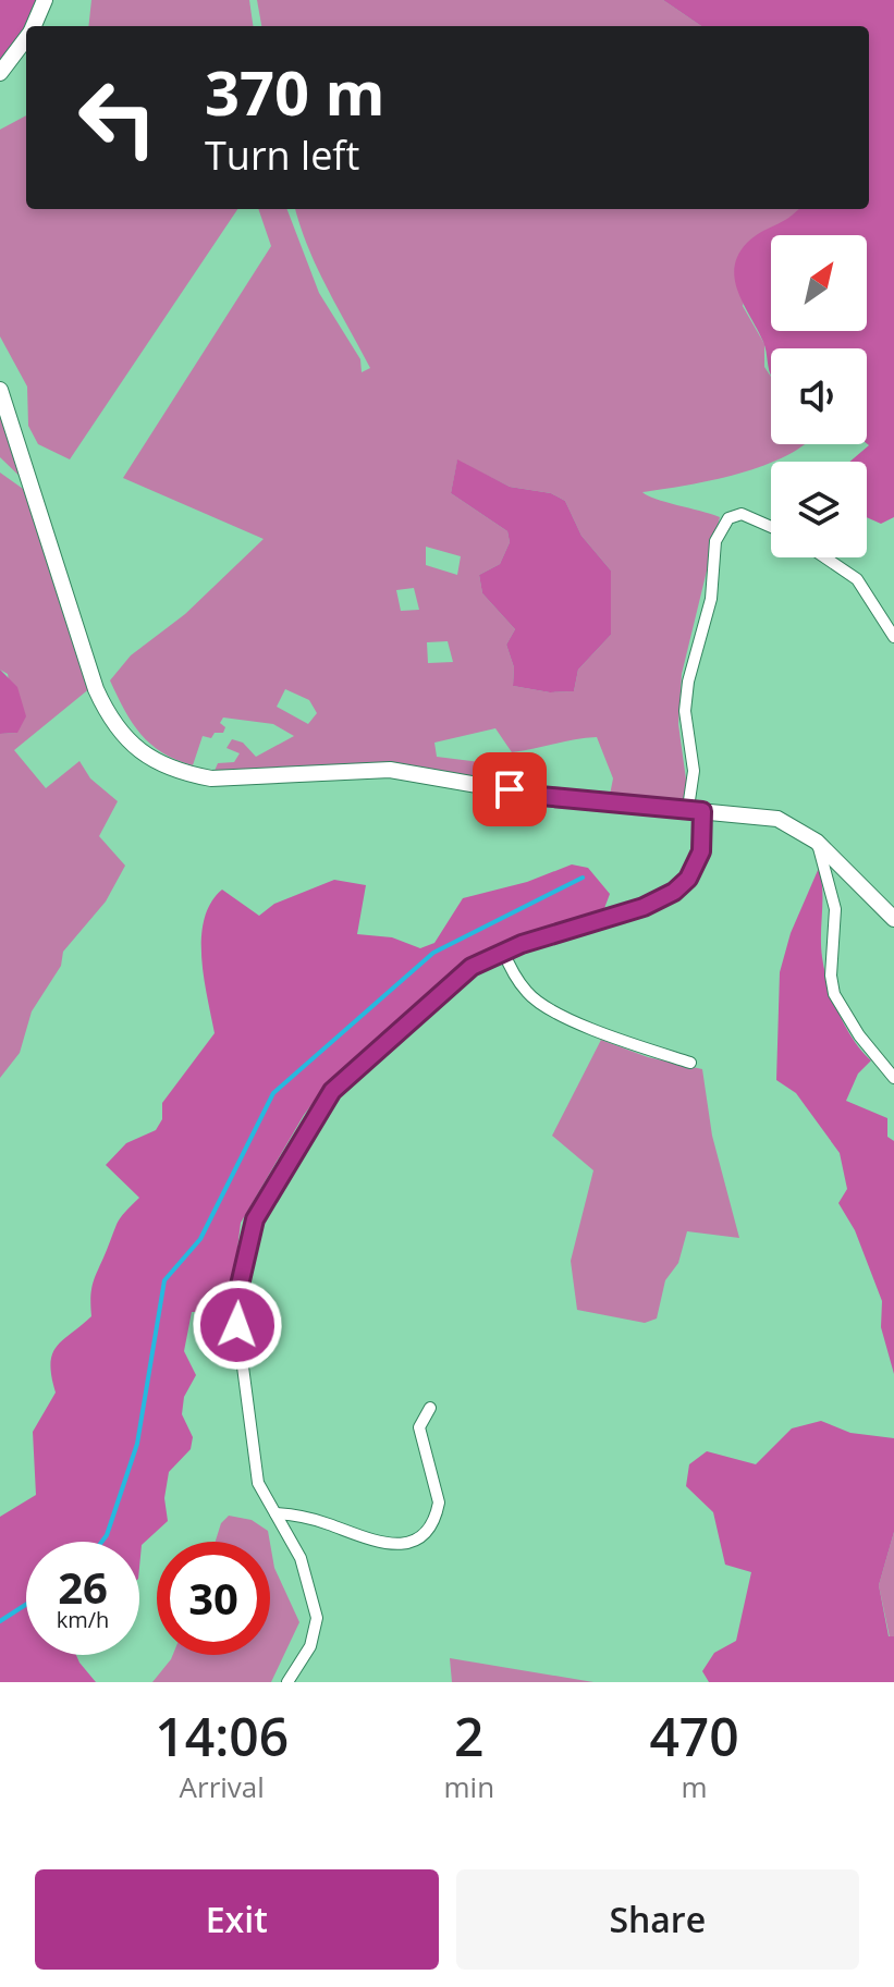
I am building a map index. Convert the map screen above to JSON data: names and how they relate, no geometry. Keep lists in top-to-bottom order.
{
  "north": "top right",
  "page": {
    "turn": ["370 m", "Turn left"],
    "speed": "26 km/h",
    "limit": "30",
    "eta": [
      "14:06",
      "Arrival",
      "2",
      "min",
      "470",
      "m"
    ],
    "buttons": ["Exit", "Share"]
  }
}
